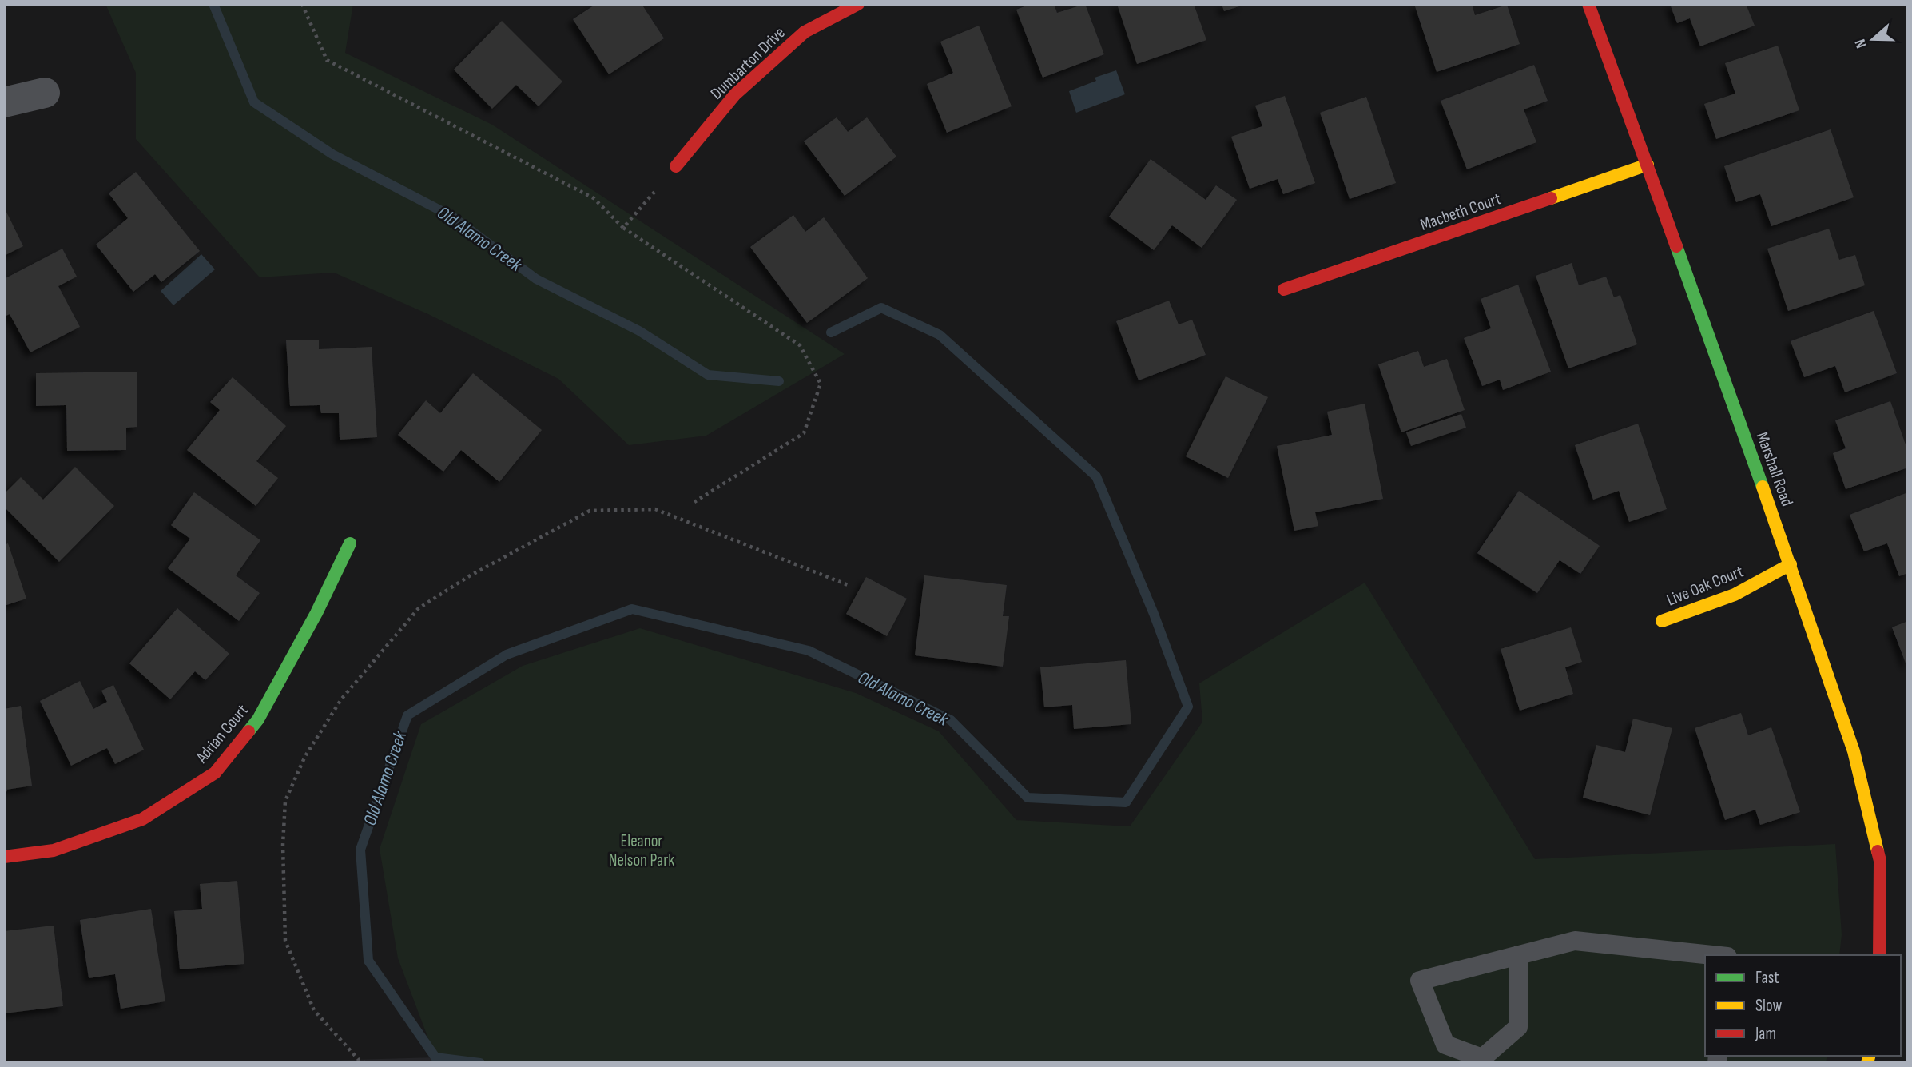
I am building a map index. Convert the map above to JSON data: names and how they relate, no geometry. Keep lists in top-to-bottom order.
{
  "streets": {
    "street": [
      "Dumbarton Drive",
      "Macbeth Court",
      "Marshall Road",
      "Live Oak Court",
      "Adrian Court"
    ]
  },
  "crossings": [
    ["Macbeth Court", "Marshall Road"],
    ["Marshall Road", "Live Oak Court"]
  ],
  "water": ["Old Alamo Creek"],
  "parks": ["Eleanor Nelson Park"],
  "legend": ["Fast", "Slow", "Jam"],
  "north": "left"
}
